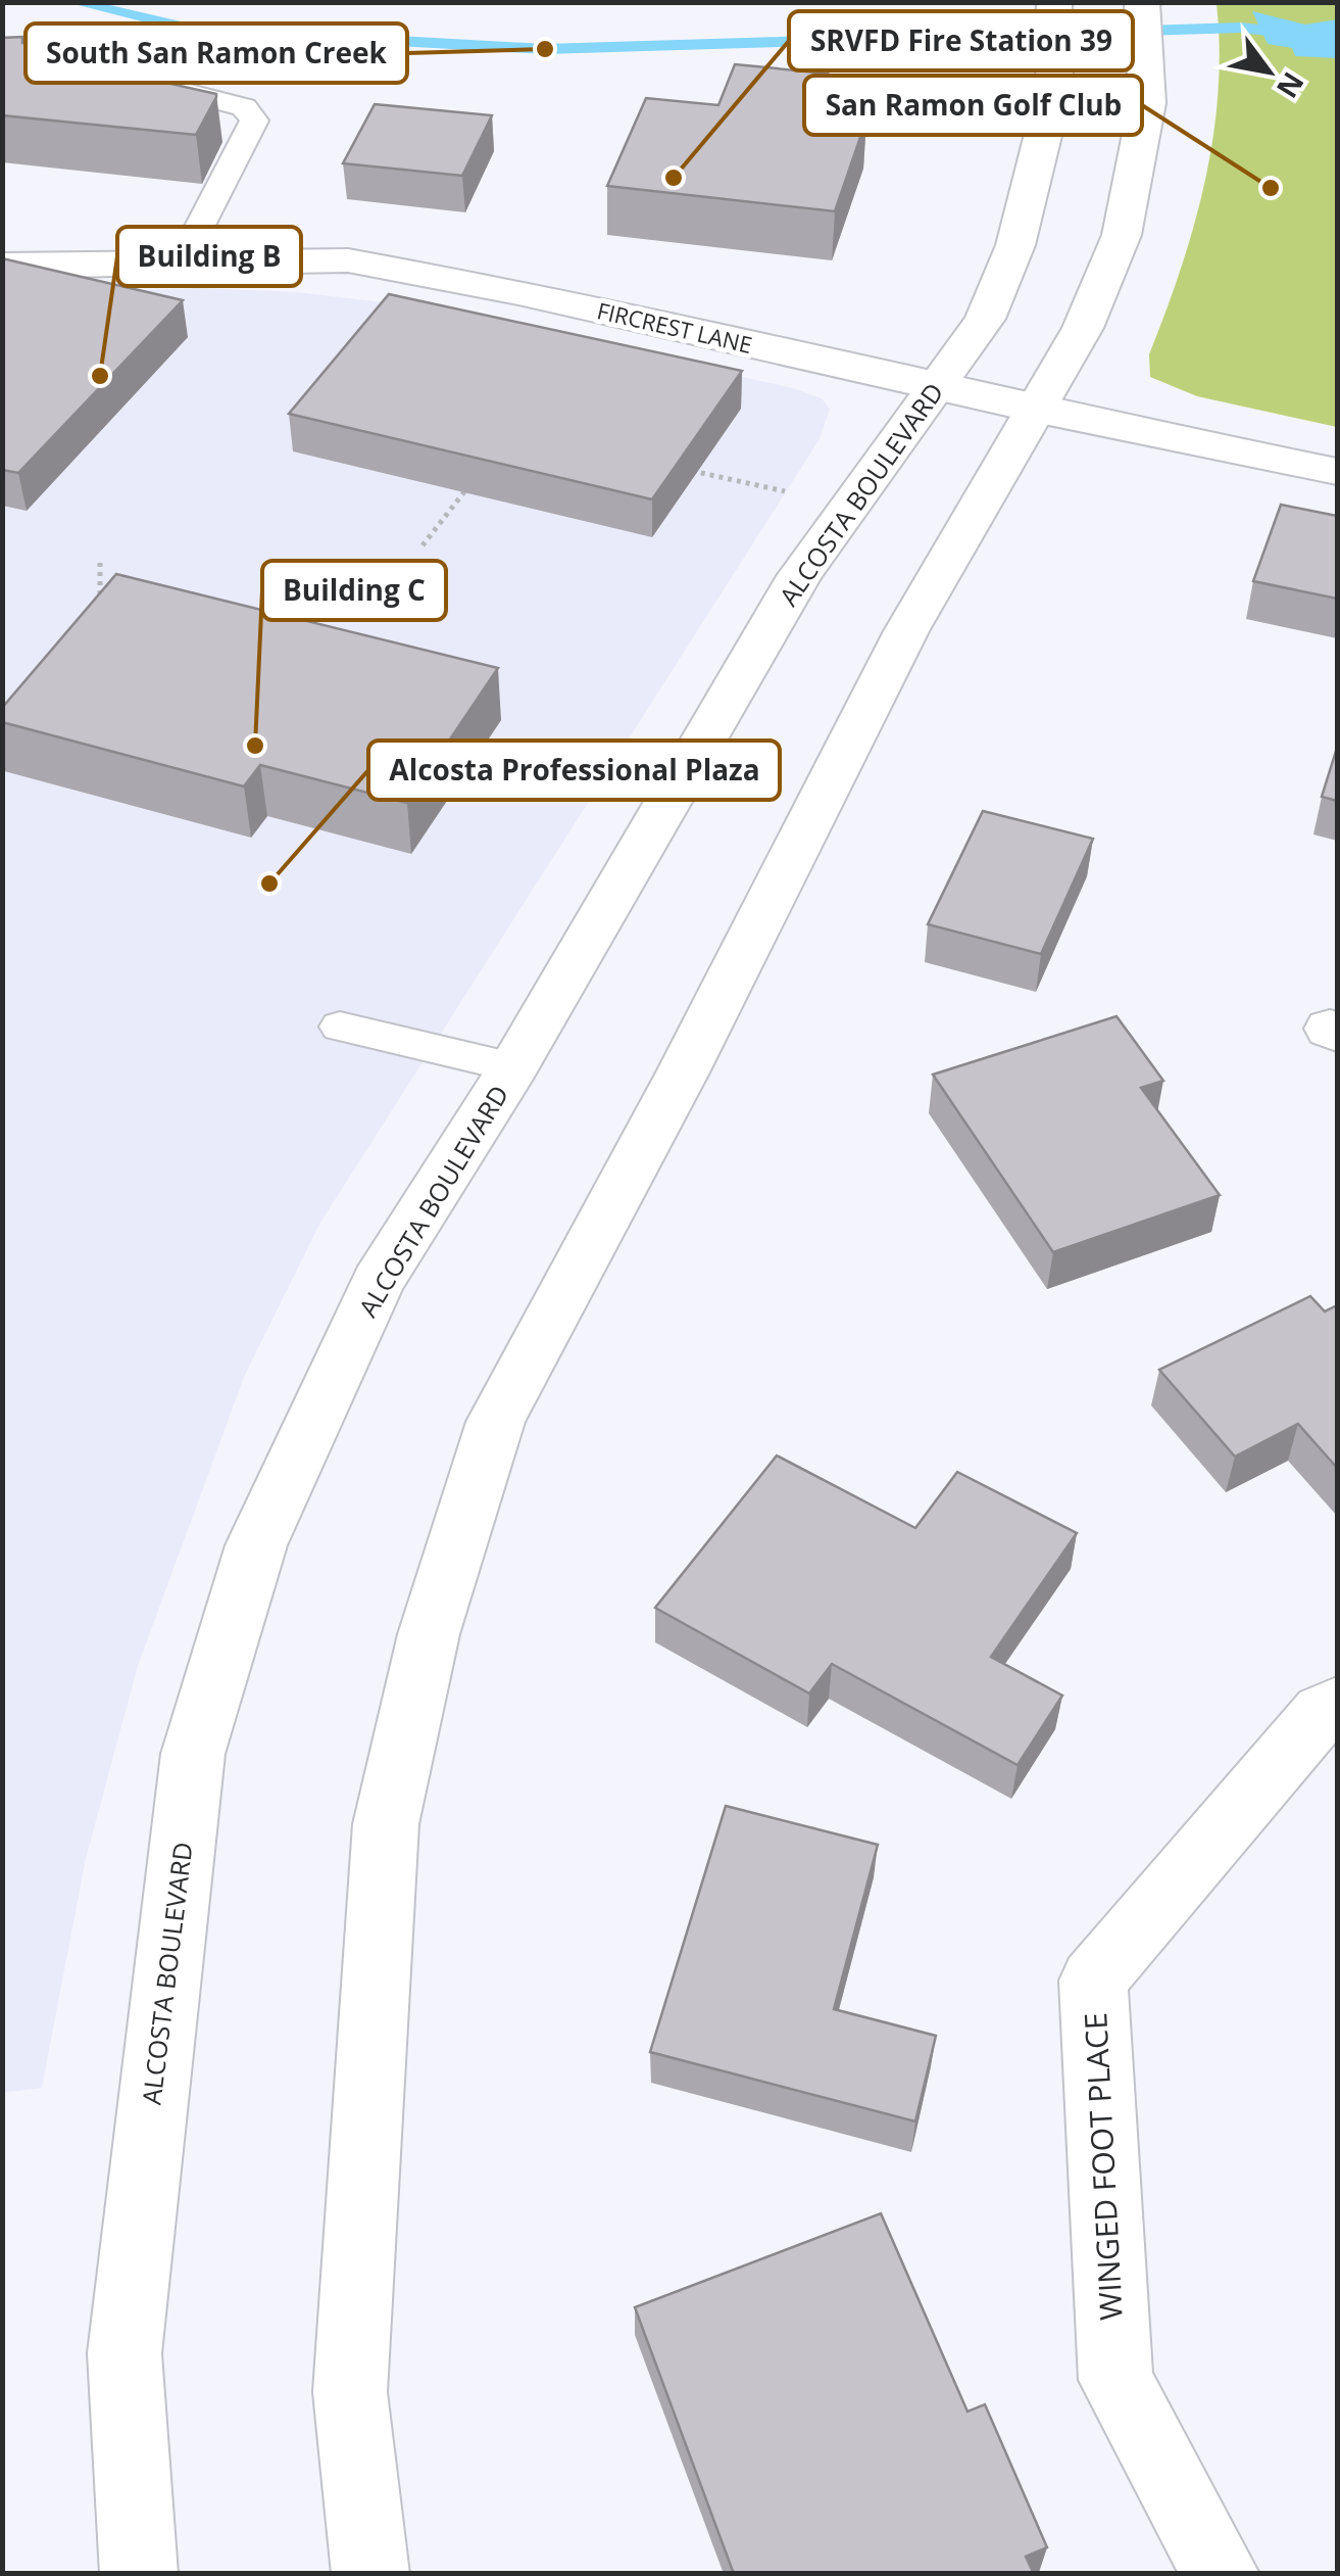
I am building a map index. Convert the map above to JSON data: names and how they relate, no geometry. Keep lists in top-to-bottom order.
{
  "streets": {
    "main road": ["FIRCREST LANE", "ALCOSTA BOULEVARD", "WINGED FOOT PLACE"]
  },
  "crossings": [
    ["FIRCREST LANE", "ALCOSTA BOULEVARD"]
  ],
  "places": [
    "South San Ramon Creek",
    "SRVFD Fire Station 39",
    "San Ramon Golf Club",
    "Building B",
    "Building C",
    "Alcosta Professional Plaza"
  ],
  "north": "bottom right"
}
